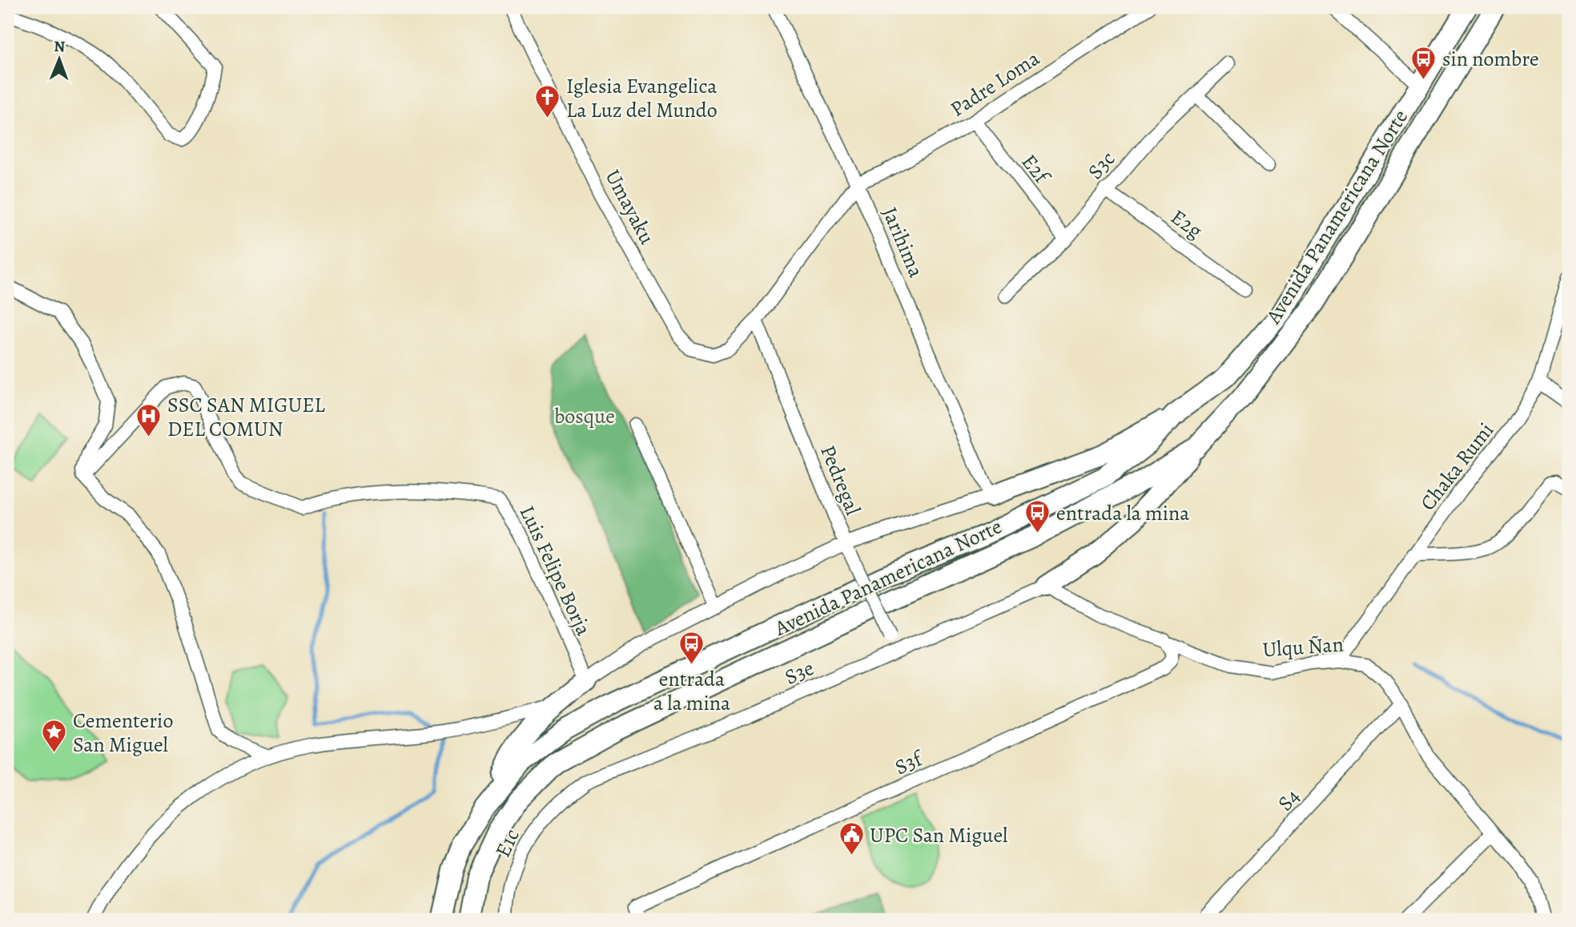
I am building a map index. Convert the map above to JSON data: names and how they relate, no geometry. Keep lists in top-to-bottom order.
{
  "streets": {
    "highway": ["Avenida Panamericana Norte"],
    "street": [
      "Padre Loma",
      "S3c",
      "E2f",
      "Umayaku",
      "E2g",
      "Jarihima",
      "Chaka Rumi",
      "Pedregal",
      "Luis Felipe Borja",
      "Ulqu Ñan",
      "S3e",
      "S3f",
      "S4",
      "E1c"
    ]
  },
  "crossings": [
    ["Padre Loma", "E2f"],
    ["Padre Loma", "Umayaku"],
    ["Padre Loma", "Jarihima"],
    ["S3c", "E2f"],
    ["S3c", "E2g"],
    ["Umayaku", "Jarihima"],
    ["Umayaku", "Pedregal"],
    ["Chaka Rumi", "Ulqu Ñan"],
    ["Pedregal", "S3e"],
    ["Ulqu Ñan", "S3e"],
    ["Ulqu Ñan", "S3f"],
    ["Ulqu Ñan", "S4"],
    ["S3e", "E1c"]
  ],
  "parks": ["bosque"],
  "places": {
    "bus stop": ["sin nombre", "entrada la mina", "entrada a la mina"],
    "church": ["Iglesia Evangelica La Luz del Mundo"],
    "hospital": ["SSC SAN MIGUEL DEL COMUN"],
    "place": ["Cementerio San Miguel"],
    "public building": ["UPC San Miguel"]
  },
  "north": "top"
}
